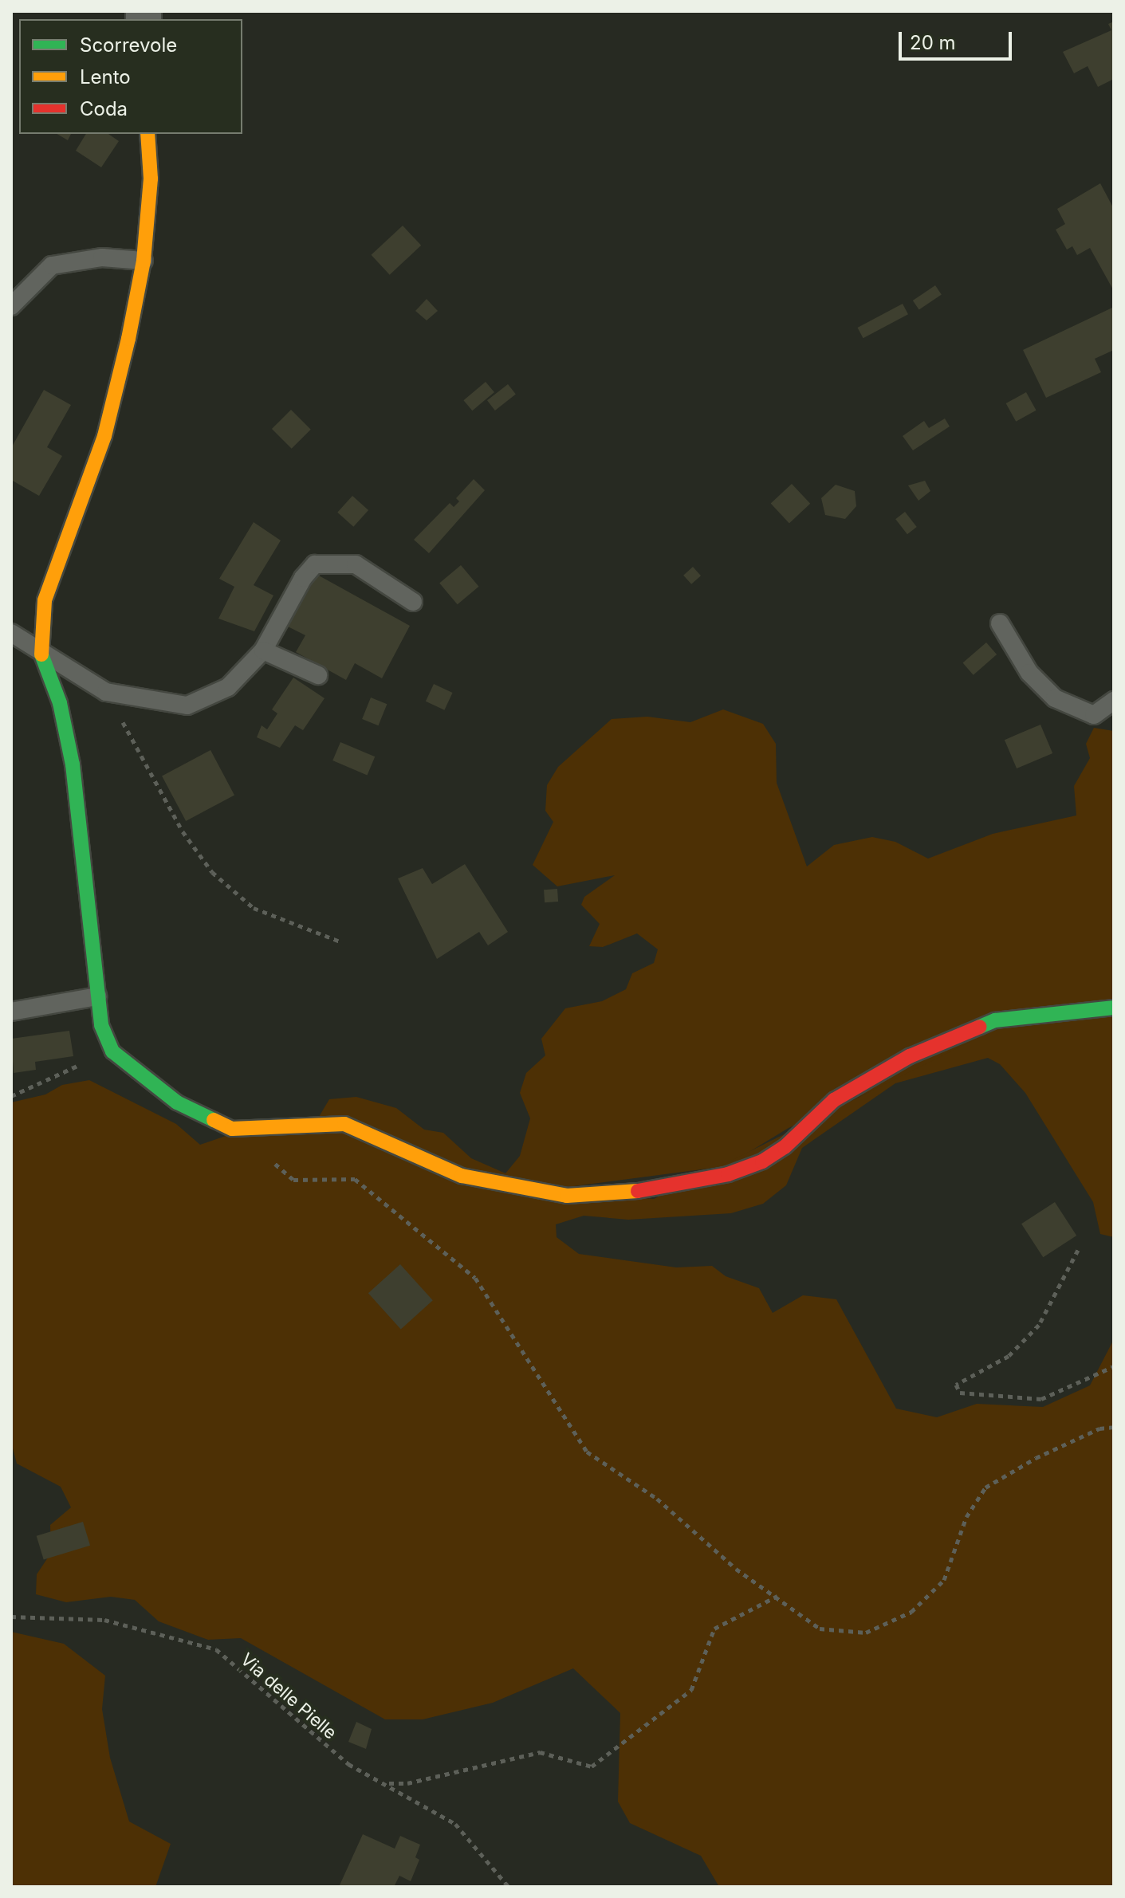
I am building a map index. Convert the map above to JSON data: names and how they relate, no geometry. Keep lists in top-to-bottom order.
{
  "streets": {
    "path": ["Via delle Pielle"]
  },
  "legend": ["Scorrevole", "Lento", "Coda"],
  "scale_bar": "20 m"
}
